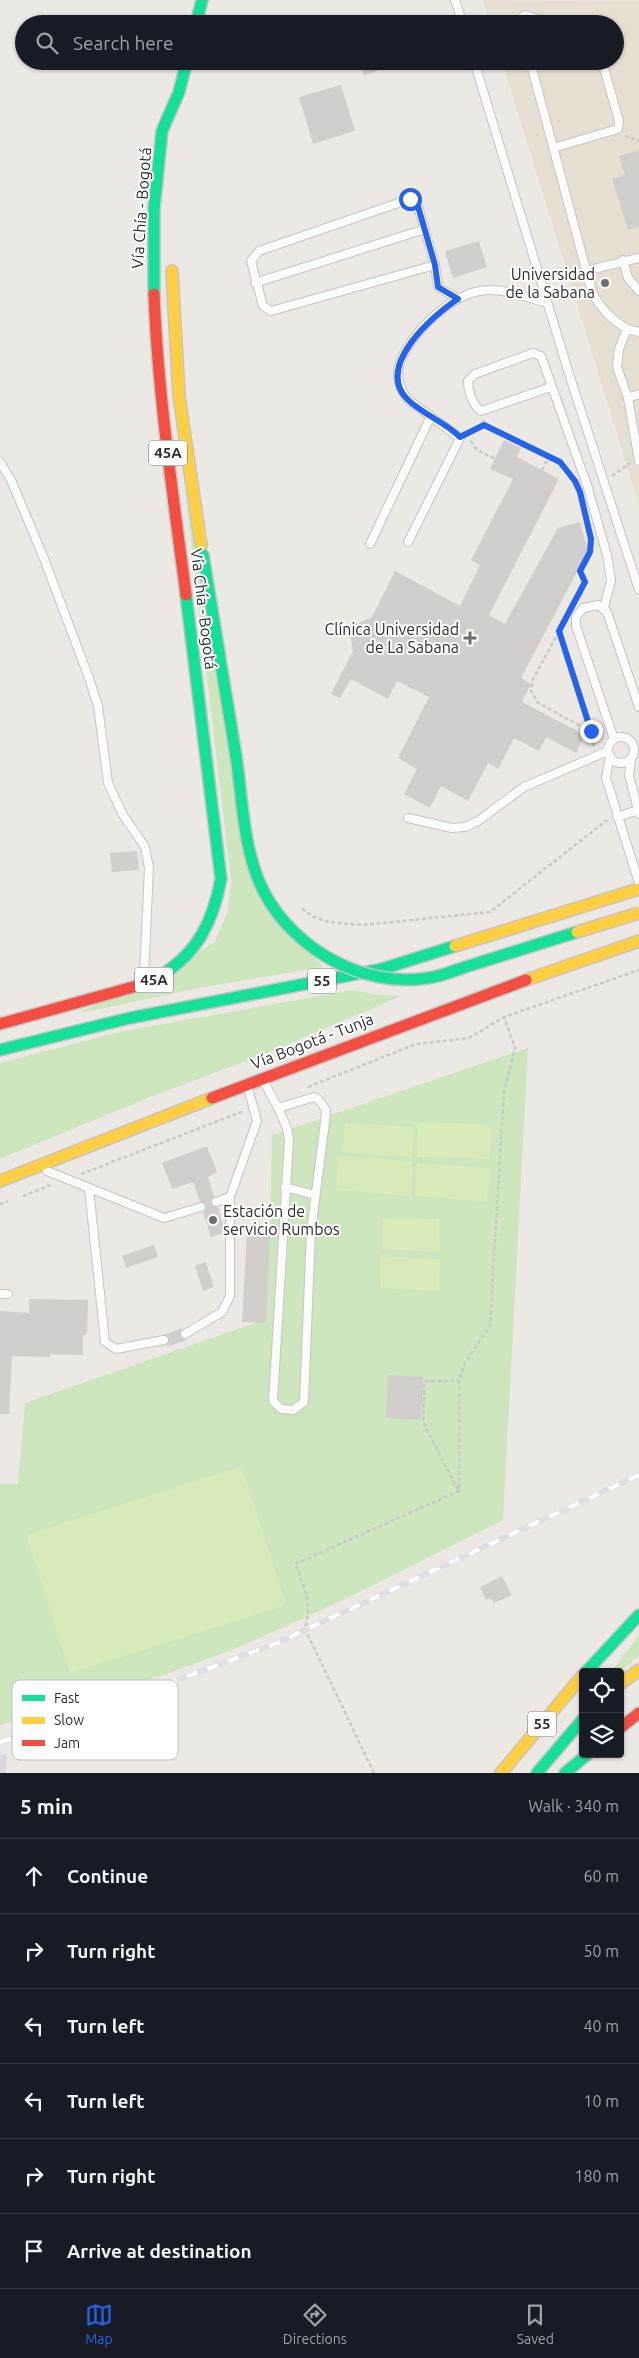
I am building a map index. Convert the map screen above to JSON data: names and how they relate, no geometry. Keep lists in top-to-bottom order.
{
  "streets": {
    "main road": [
      "Vía Chía - Bogotá",
      "45A",
      "55",
      "Vía Bogotá - Tunja"
    ]
  },
  "places": {
    "other": ["Universidad de la Sabana", "Estación de servicio Rumbos"],
    "health": ["Clínica Universidad de La Sabana"]
  },
  "legend": ["Fast", "Slow", "Jam"],
  "page": {
    "search": "Search here",
    "heading": ["5 min", "Walk · 340 m"],
    "list": [
      ["Continue", "60 m"],
      ["Turn right", "50 m"],
      ["Turn left", "40 m"],
      ["Turn left", "10 m"],
      ["Turn right", "180 m"],
      "Arrive at destination"
    ],
    "nav": ["Map", "Directions", "Saved"]
  }
}
